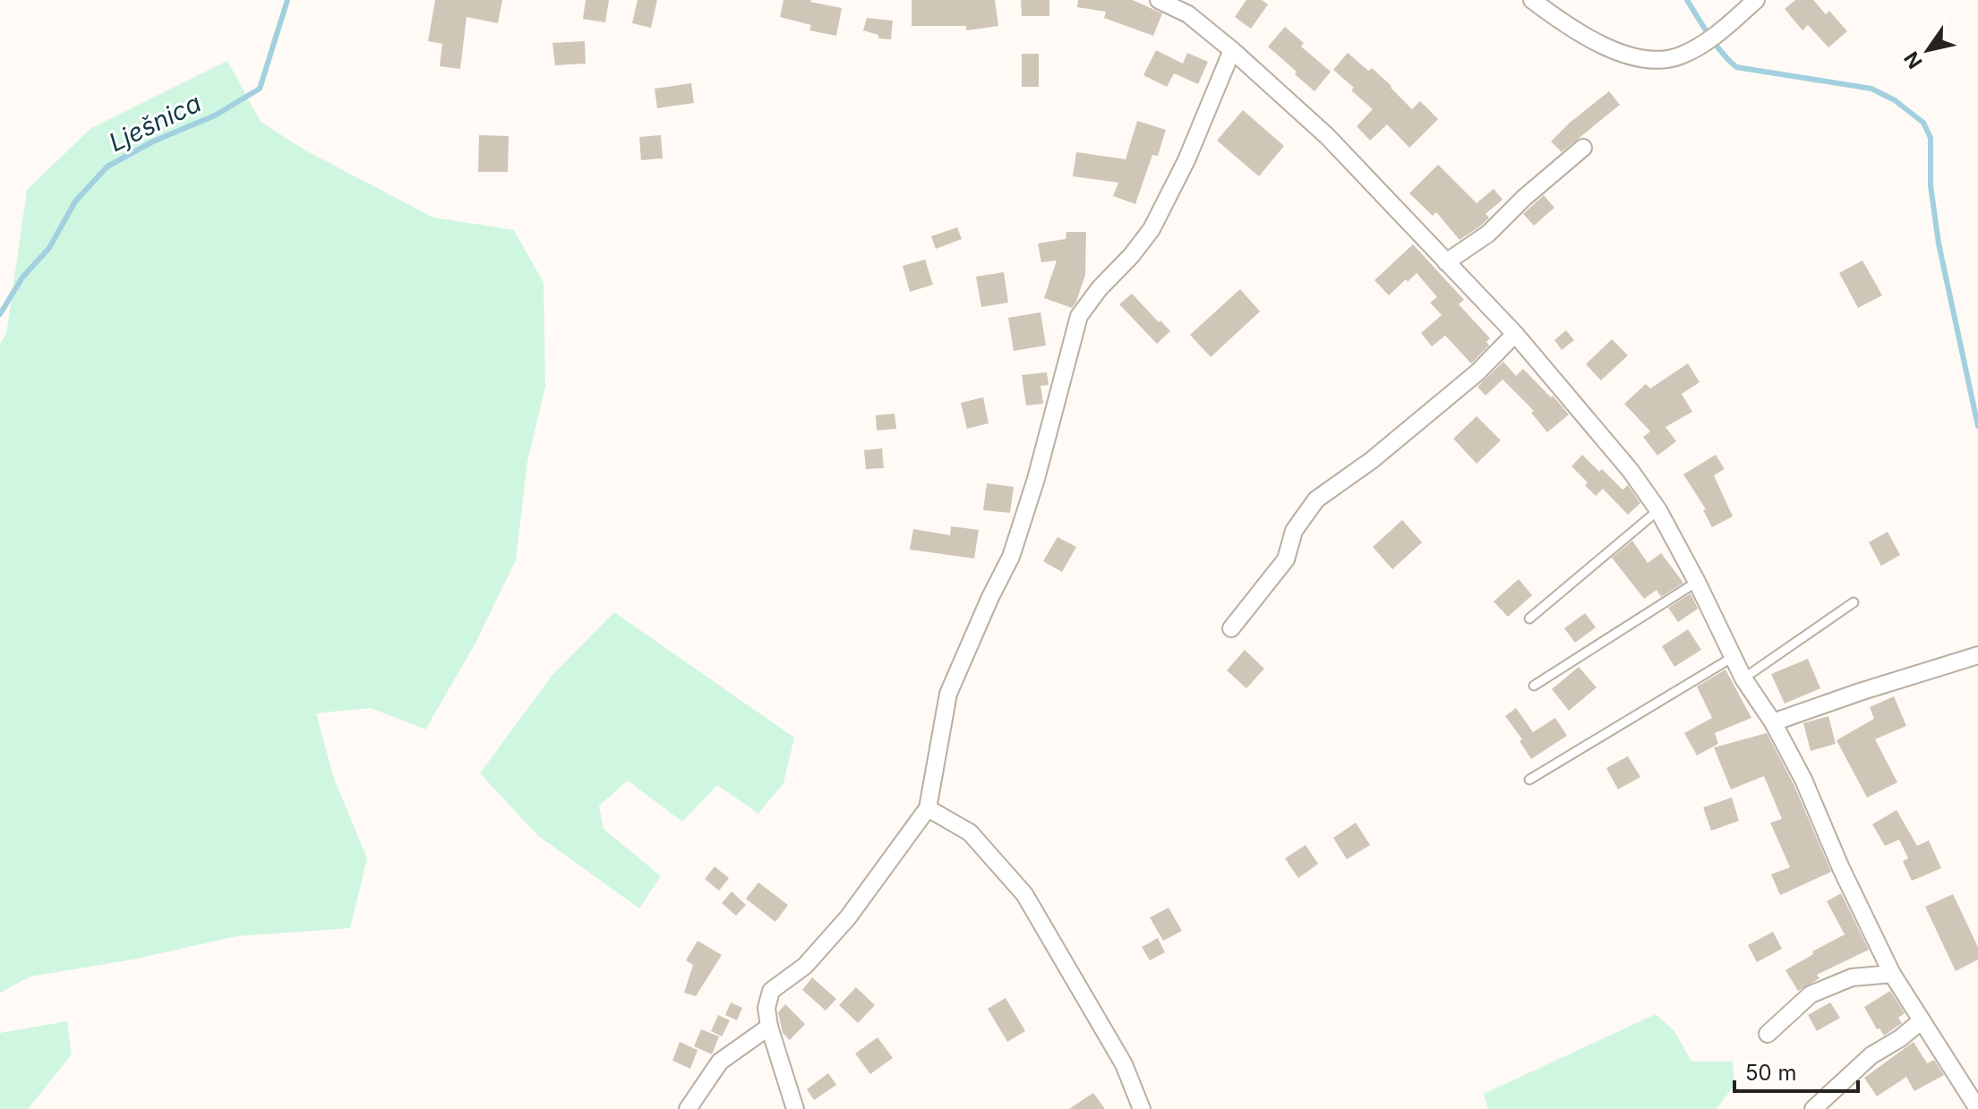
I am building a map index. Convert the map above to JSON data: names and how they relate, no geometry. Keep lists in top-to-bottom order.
{
  "water": ["Lješnica"],
  "scale_bar": "50 m",
  "north": "bottom left"
}
